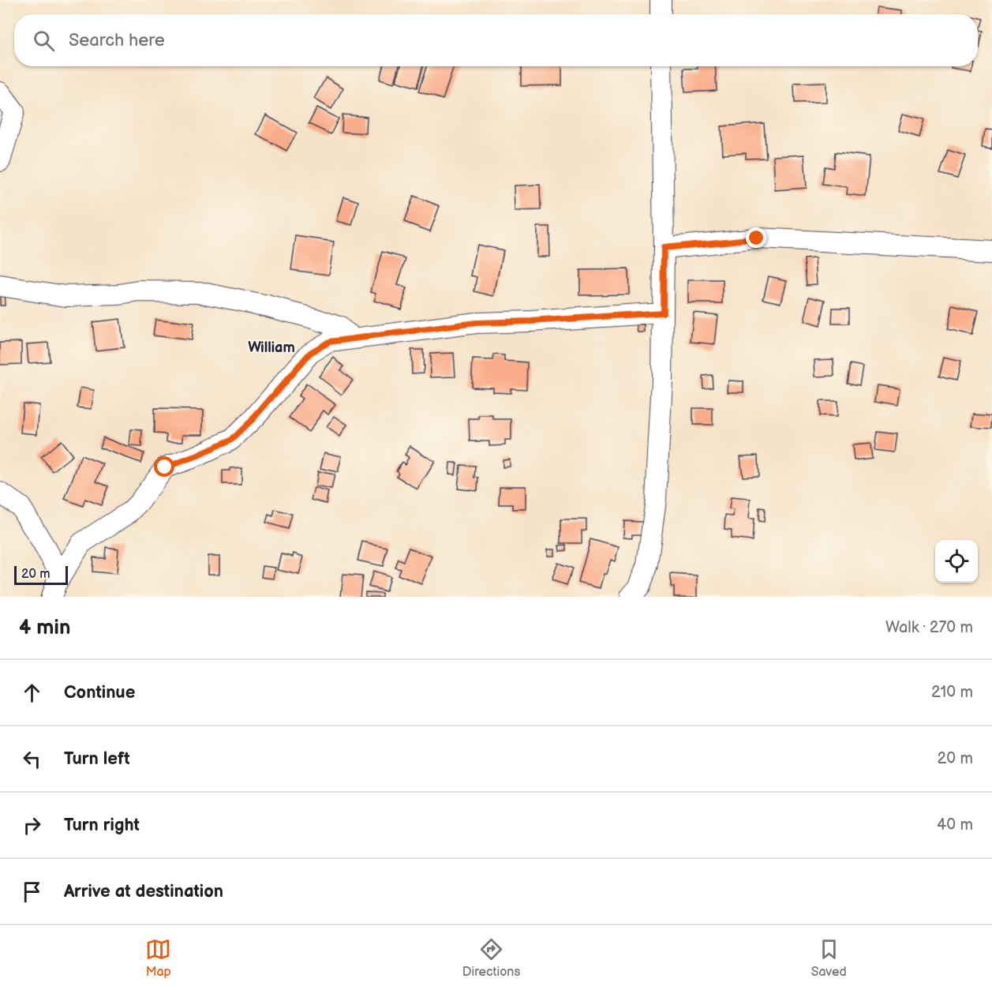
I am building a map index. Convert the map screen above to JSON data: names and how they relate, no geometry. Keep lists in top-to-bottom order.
{
  "districts": ["William"],
  "scale_bar": "20 m",
  "page": {
    "search": "Search here",
    "scale": "20 m",
    "heading": ["4 min", "Walk · 270 m"],
    "list": [
      ["Continue", "210 m"],
      ["Turn left", "20 m"],
      ["Turn right", "40 m"],
      "Arrive at destination"
    ],
    "nav": ["Map", "Directions", "Saved"]
  }
}
